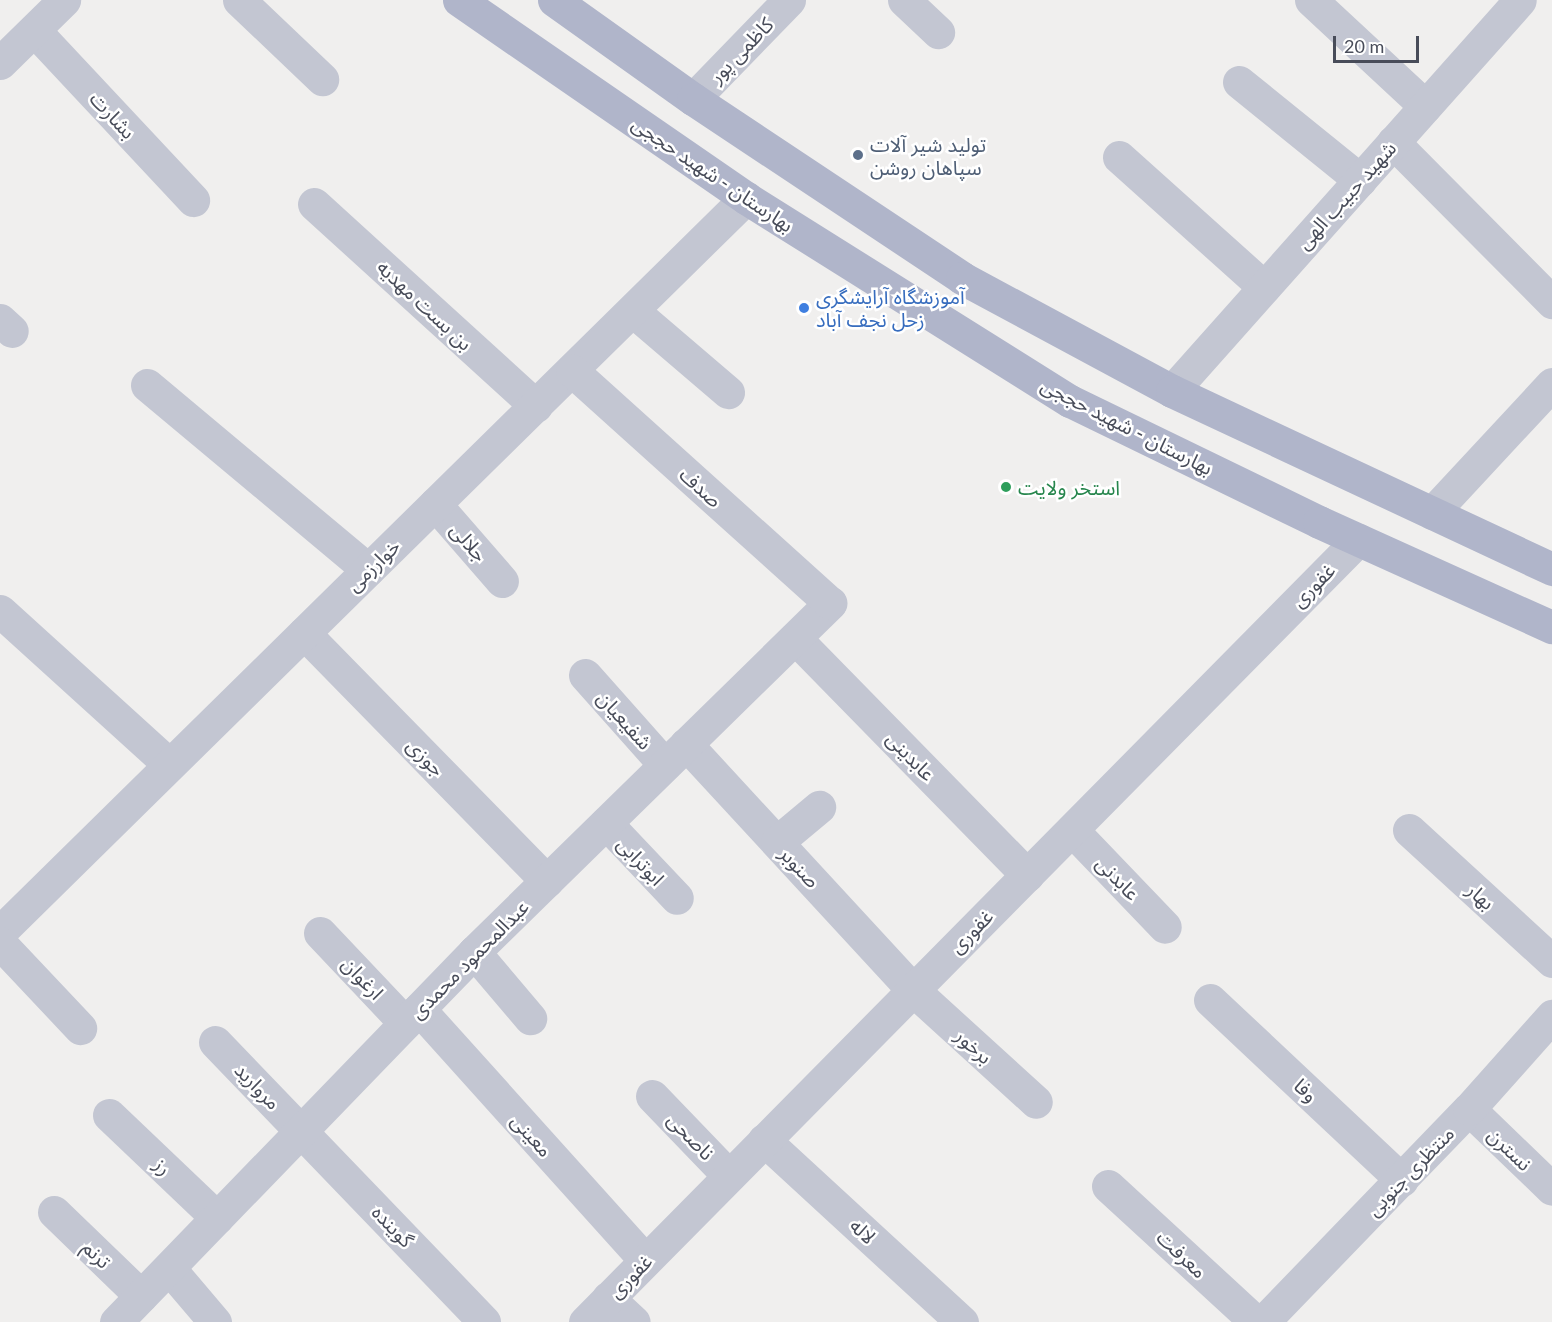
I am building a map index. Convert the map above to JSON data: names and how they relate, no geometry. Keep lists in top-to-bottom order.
{
  "streets": {
    "main road": ["بهارستان - شهید حججی"],
    "street": [
      "کاظمی پور",
      "بشارت",
      "شهید حبیب الهی",
      "بن بست مهدیه",
      "صدف",
      "جلالی",
      "خوارزمی",
      "غفوری",
      "شفیعیان",
      "عابدینی",
      "جوزی",
      "ابوترابی",
      "صنوبر",
      "عابدنی",
      "بهار",
      "عبدالمحمود محمدی",
      "ارغوان",
      "برخور",
      "مروارید",
      "وفا",
      "معینی",
      "ناصحی",
      "نسترن",
      "رز",
      "منتظری جنوبی",
      "گوینده",
      "لاله",
      "ترنم",
      "معرفت"
    ]
  },
  "crossings": [
    ["بهارستان - شهید حججی", "خوارزمی"],
    ["بهارستان - شهید حججی", "غفوری"],
    ["بن بست مهدیه", "خوارزمی"],
    ["صدف", "خوارزمی"],
    ["صدف", "عبدالمحمود محمدی"],
    ["جلالی", "خوارزمی"],
    ["خوارزمی", "جوزی"],
    ["غفوری", "عابدینی"],
    ["غفوری", "صنوبر"],
    ["غفوری", "عابدنی"],
    ["غفوری", "برخور"],
    ["غفوری", "معینی"],
    ["غفوری", "ناصحی"],
    ["غفوری", "لاله"],
    ["شفیعیان", "صنوبر"],
    ["شفیعیان", "عبدالمحمود محمدی"],
    ["عابدینی", "عبدالمحمود محمدی"],
    ["جوزی", "عبدالمحمود محمدی"],
    ["ابوترابی", "عبدالمحمود محمدی"],
    ["صنوبر", "عبدالمحمود محمدی"],
    ["صنوبر", "برخور"],
    ["عبدالمحمود محمدی", "ارغوان"],
    ["عبدالمحمود محمدی", "مروارید"],
    ["عبدالمحمود محمدی", "معینی"],
    ["عبدالمحمود محمدی", "رز"],
    ["عبدالمحمود محمدی", "گوینده"],
    ["عبدالمحمود محمدی", "ترنم"],
    ["ارغوان", "معینی"],
    ["مروارید", "گوینده"],
    ["وفا", "منتظری جنوبی"],
    ["نسترن", "منتظری جنوبی"]
  ],
  "places": ["تولید شیر آلات سپاهان روشن", "آموزشگاه آرایشگری زحل نجف آباد", "استخر ولایت"],
  "scale_bar": "20 m"
}
